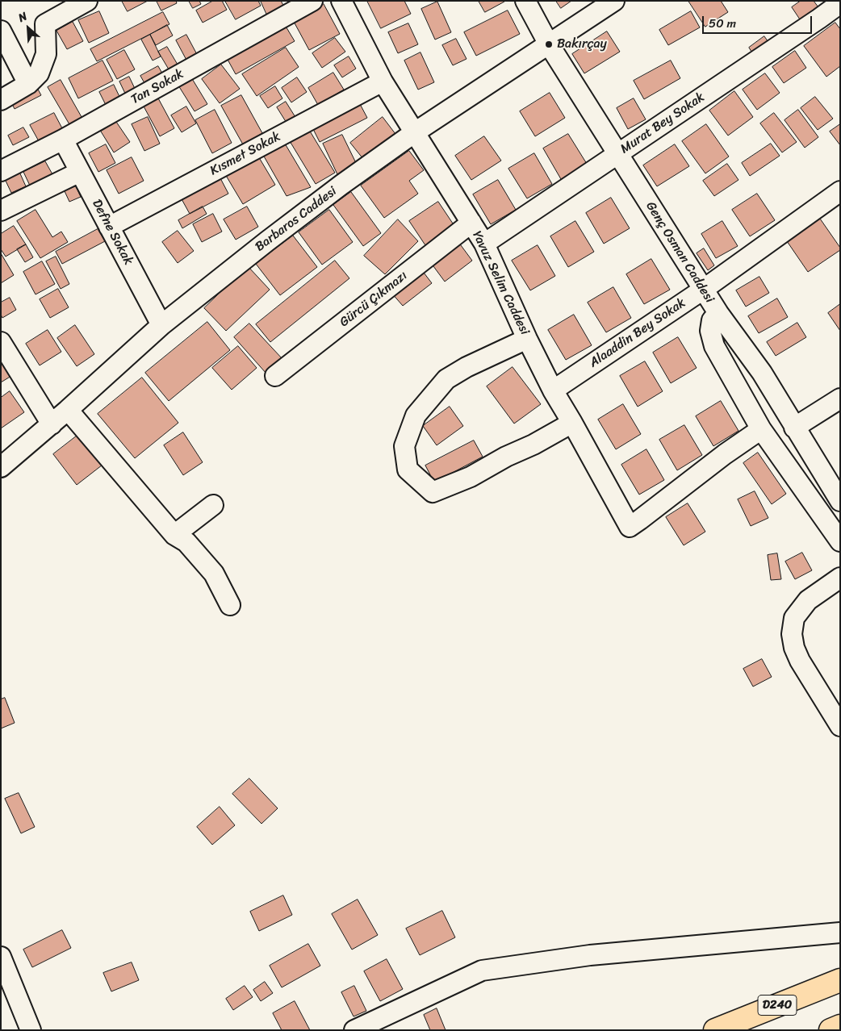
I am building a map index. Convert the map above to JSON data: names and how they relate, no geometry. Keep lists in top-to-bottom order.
{
  "streets": {
    "highway": ["D240"],
    "street": [
      "Tan Sokak",
      "Murat Bey Sokak",
      "Kısmet Sokak",
      "Barbaros Caddesi",
      "Defne Sokak",
      "Genç Osman Caddesi",
      "Yavuz Selim Caddesi",
      "Gürcü Çıkmazı",
      "Alaaddin Bey Sokak"
    ]
  },
  "crossings": [
    ["Tan Sokak", "Defne Sokak"],
    ["Murat Bey Sokak", "Genç Osman Caddesi"],
    ["Murat Bey Sokak", "Yavuz Selim Caddesi"],
    ["Kısmet Sokak", "Defne Sokak"],
    ["Kısmet Sokak", "Yavuz Selim Caddesi"],
    ["Barbaros Caddesi", "Defne Sokak"],
    ["Barbaros Caddesi", "Genç Osman Caddesi"],
    ["Barbaros Caddesi", "Yavuz Selim Caddesi"],
    ["Genç Osman Caddesi", "Alaaddin Bey Sokak"],
    ["Yavuz Selim Caddesi", "Gürcü Çıkmazı"],
    ["Yavuz Selim Caddesi", "Alaaddin Bey Sokak"]
  ],
  "places": ["Bakırçay"],
  "scale_bar": "50 m",
  "north": "top left"
}
